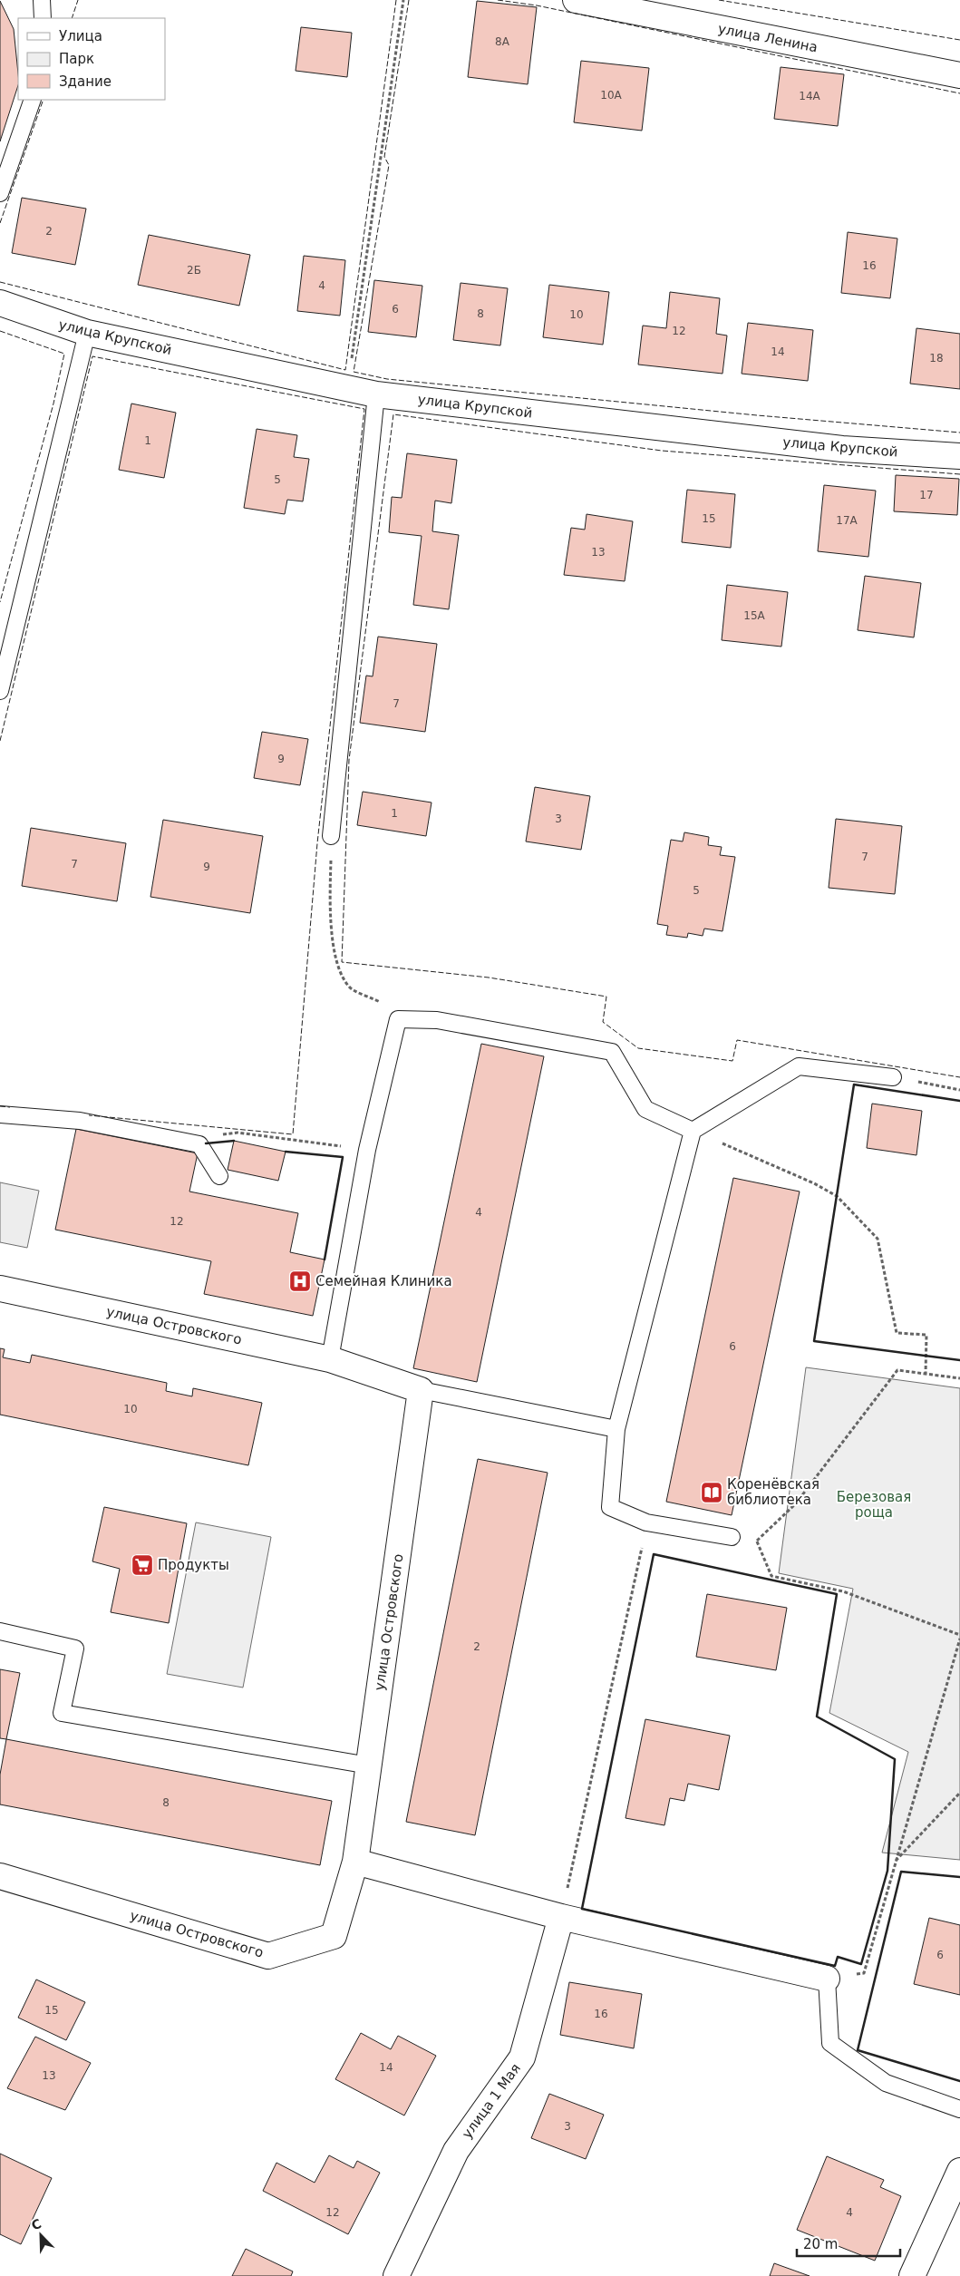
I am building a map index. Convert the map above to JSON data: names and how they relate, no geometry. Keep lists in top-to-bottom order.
{
  "streets": {
    "street": [
      "улица Ленина",
      "улица Крупской",
      "улица Островского",
      "улица 1 Мая"
    ]
  },
  "parks": ["Березовая роща"],
  "places": {
    "hospital": ["Семейная Клиника"],
    "library": ["Коренёвская библиотека"],
    "supermarket": ["Продукты"]
  },
  "house_numbers": [
    "8А",
    "10А",
    "14А",
    "2",
    "16",
    "2Б",
    "4",
    "6",
    "8",
    "10",
    "12",
    "14",
    "18",
    "1",
    "5",
    "17",
    "15",
    "17А",
    "13",
    "15А",
    "7",
    "9",
    "1",
    "3",
    "7",
    "7",
    "9",
    "5",
    "4",
    "12",
    "6",
    "10",
    "2",
    "8",
    "6",
    "15",
    "16",
    "14",
    "13",
    "3",
    "12",
    "4"
  ],
  "legend": ["Улица", "Парк", "Здание"],
  "scale_bar": "20 m",
  "north": "top left"
}
